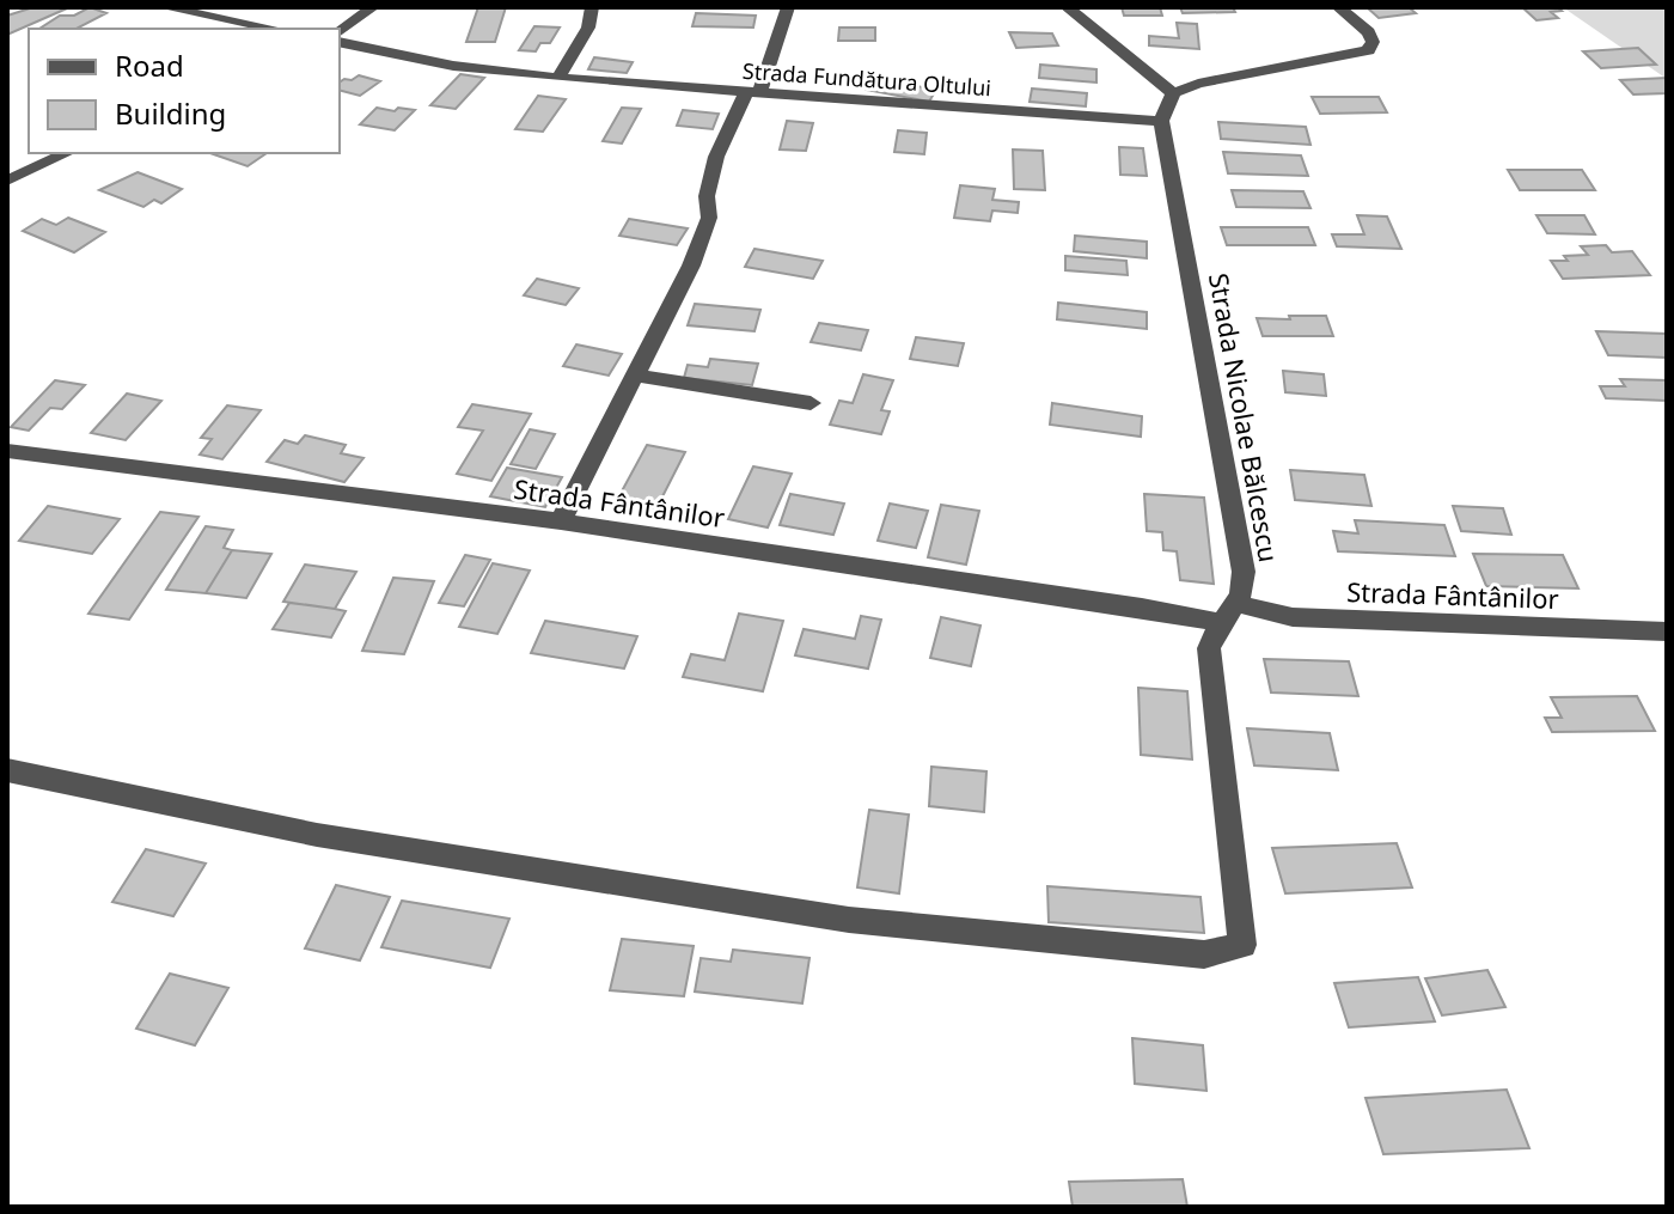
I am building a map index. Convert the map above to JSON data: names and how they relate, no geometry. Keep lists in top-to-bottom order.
{
  "streets": {
    "street": ["Strada Fundătura Oltului", "Strada Nicolae Bălcescu", "Strada Fântânilor"]
  },
  "crossings": [
    ["Strada Fundătura Oltului", "Strada Nicolae Bălcescu"],
    ["Strada Nicolae Bălcescu", "Strada Fântânilor"]
  ],
  "legend": ["Road", "Building"]
}
